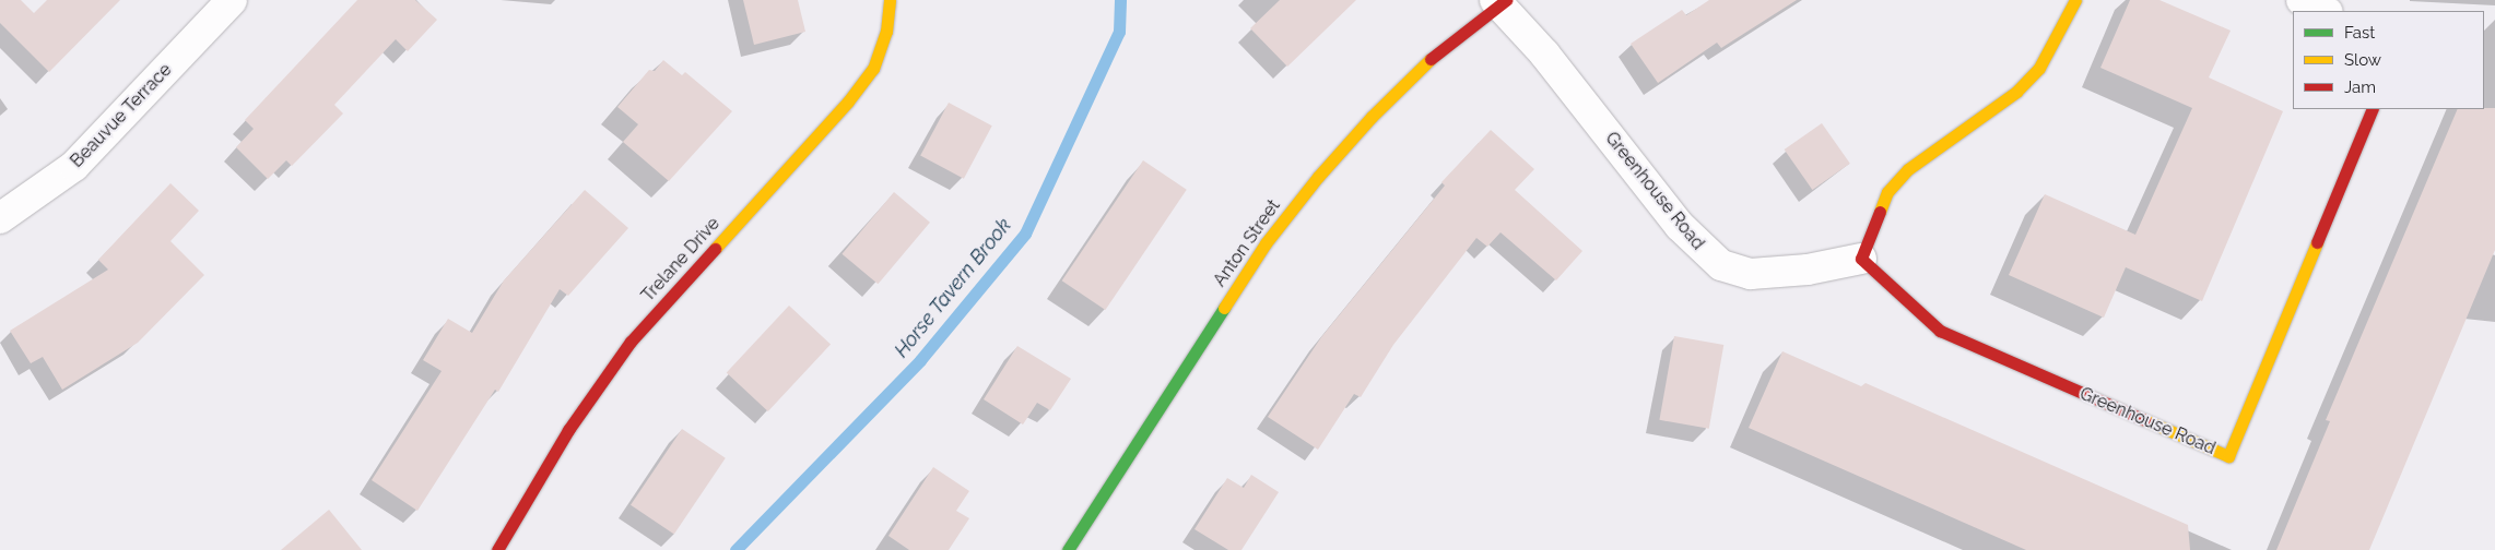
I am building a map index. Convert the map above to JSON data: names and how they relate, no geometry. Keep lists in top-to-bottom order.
{
  "streets": {
    "street": [
      "Beauvue Terrace",
      "Greenhouse Road",
      "Anton Street",
      "Trelane Drive"
    ]
  },
  "crossings": [
    ["Greenhouse Road", "Anton Street"]
  ],
  "water": ["Horse Tavern Brook"],
  "legend": ["Fast", "Slow", "Jam"]
}
